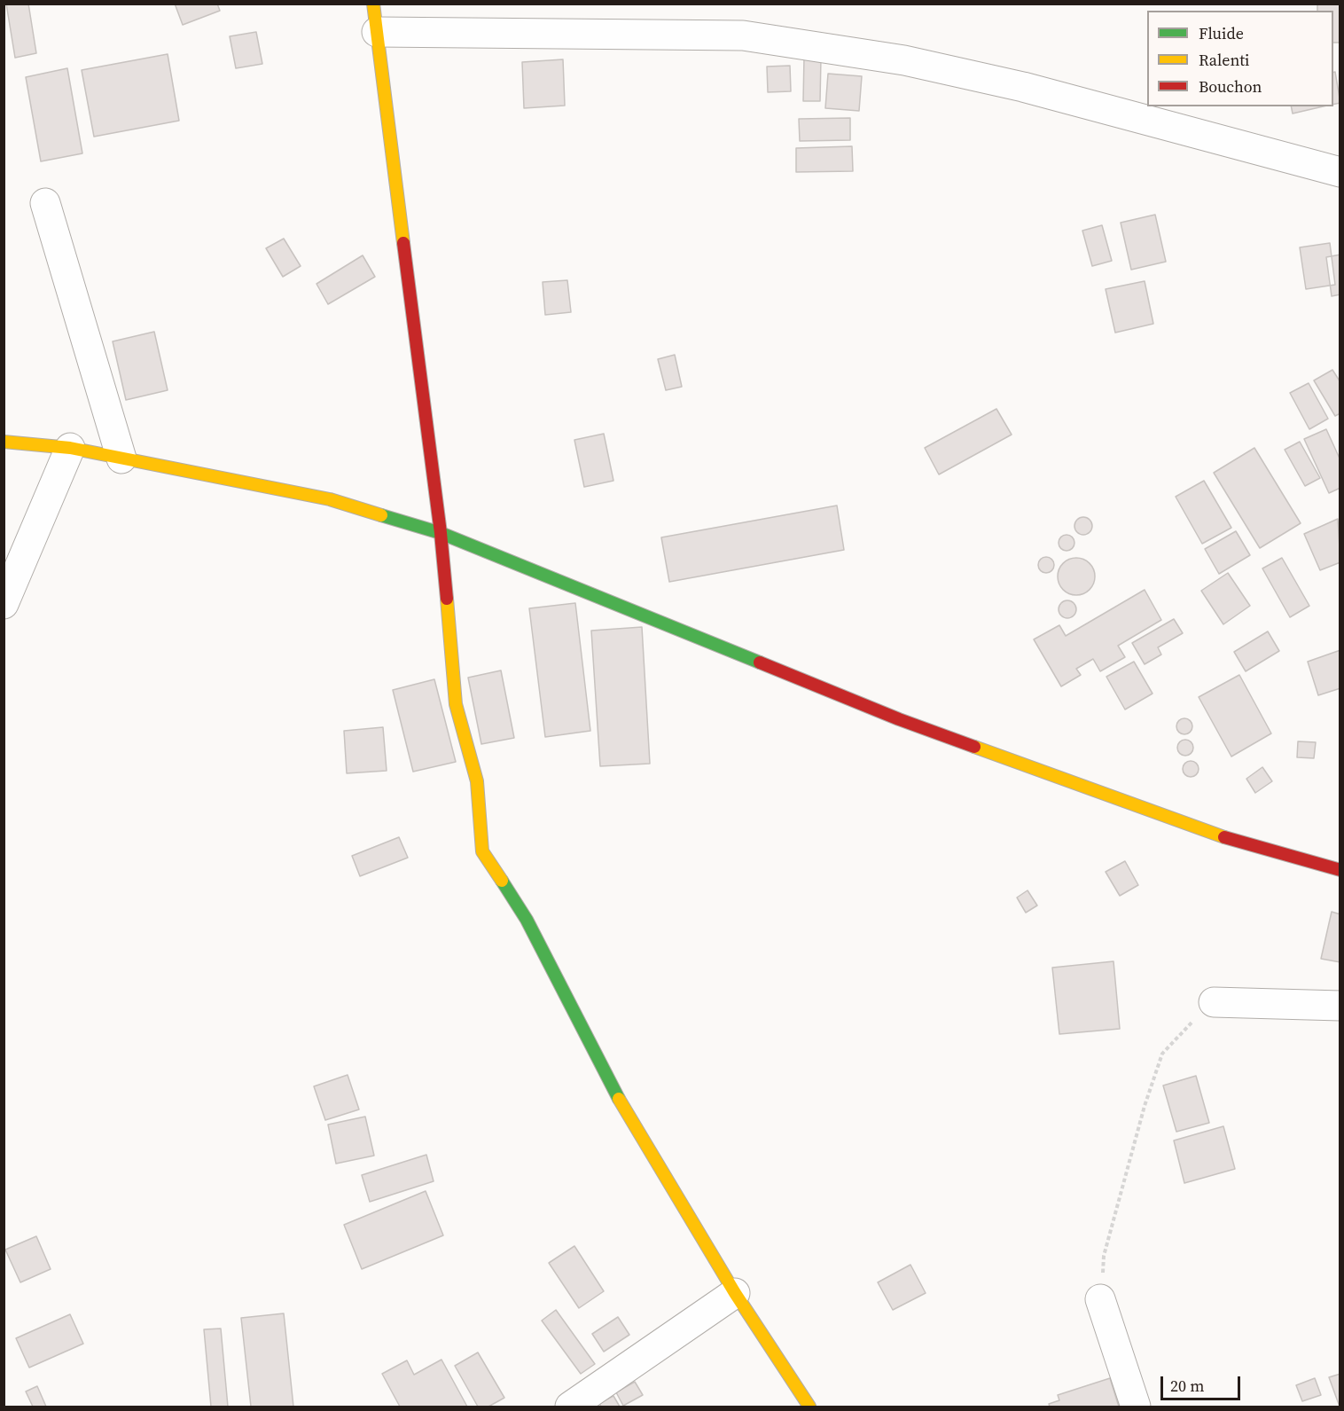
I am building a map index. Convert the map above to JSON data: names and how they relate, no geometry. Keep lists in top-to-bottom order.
{
  "legend": ["Fluide", "Ralenti", "Bouchon"],
  "scale_bar": "20 m"
}
